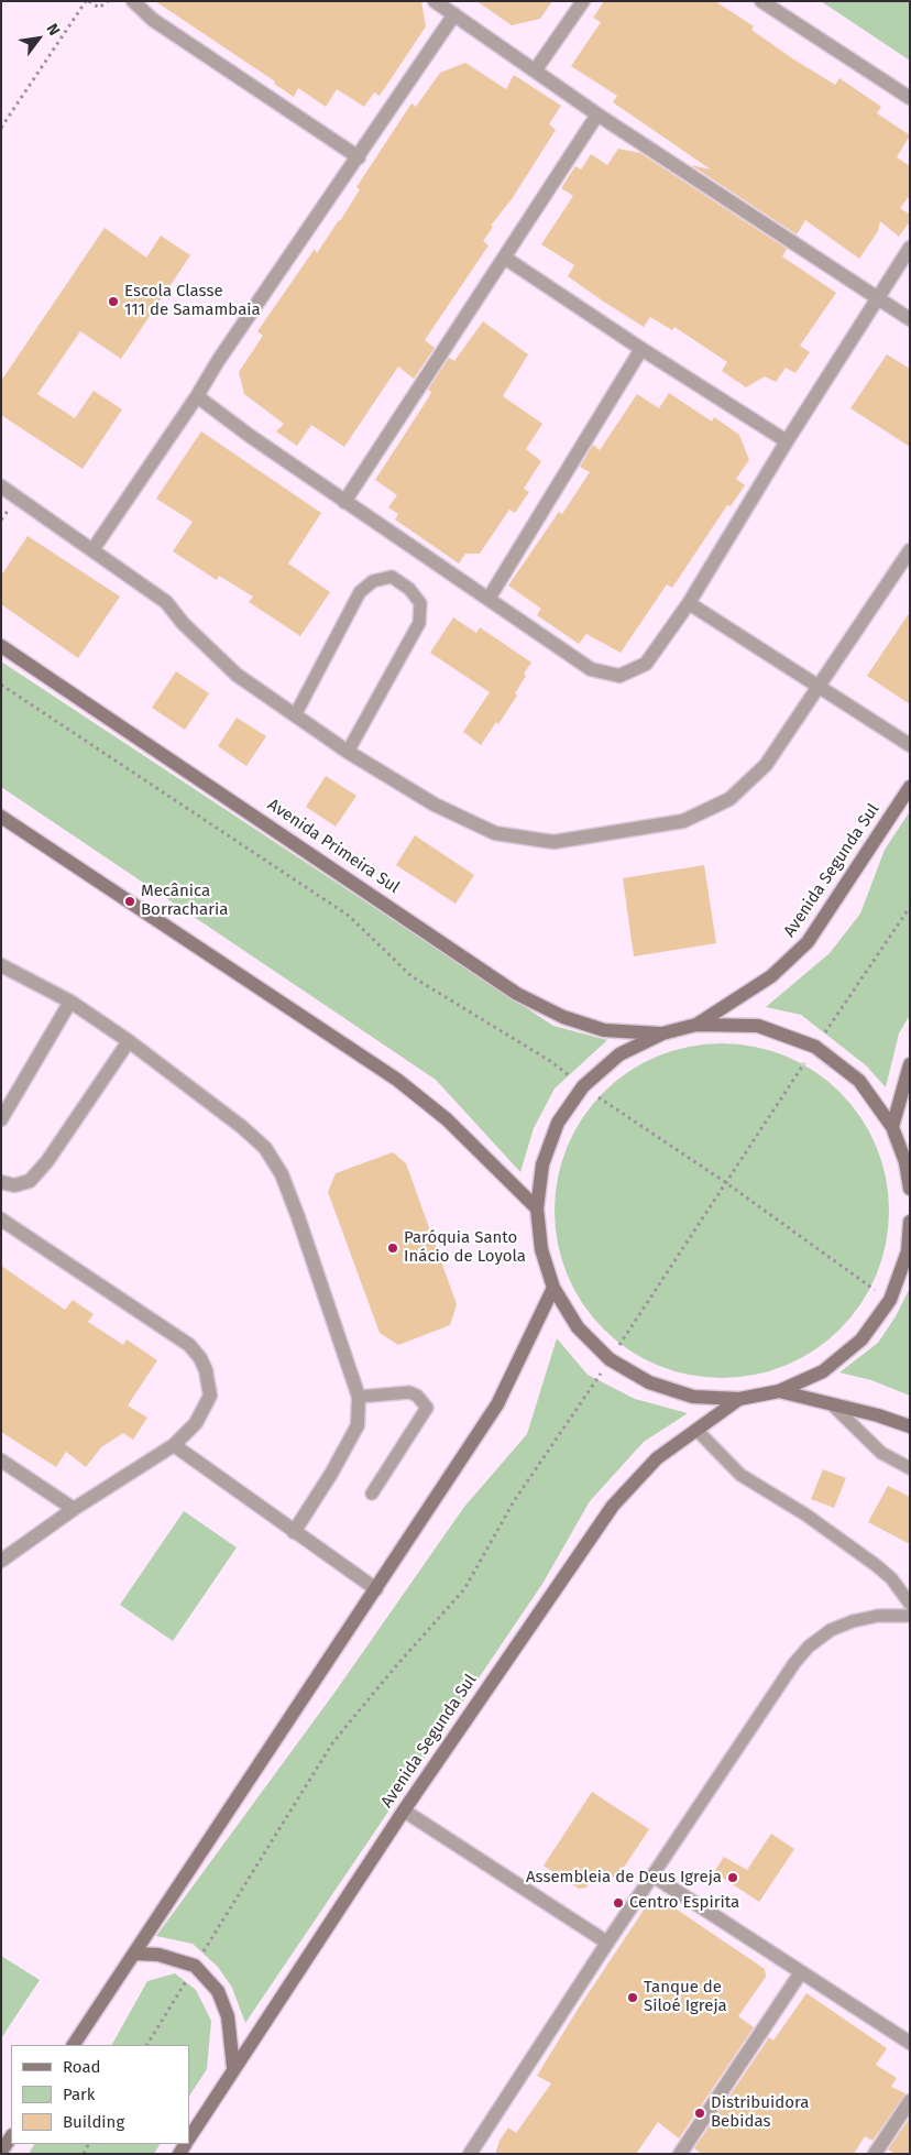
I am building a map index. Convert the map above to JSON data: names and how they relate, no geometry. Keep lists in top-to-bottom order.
{
  "streets": {
    "main road": ["Avenida Primeira Sul", "Avenida Segunda Sul"]
  },
  "places": [
    "Escola Classe 111 de Samambaia",
    "Mecânica Borracharia",
    "Paróquia Santo Inácio de Loyola",
    "Assembleia de Deus Igreja",
    "Centro Espirita",
    "Tanque de Siloé Igreja",
    "Distribuidora Bebidas"
  ],
  "legend": ["Road", "Park", "Building"],
  "north": "top right"
}
